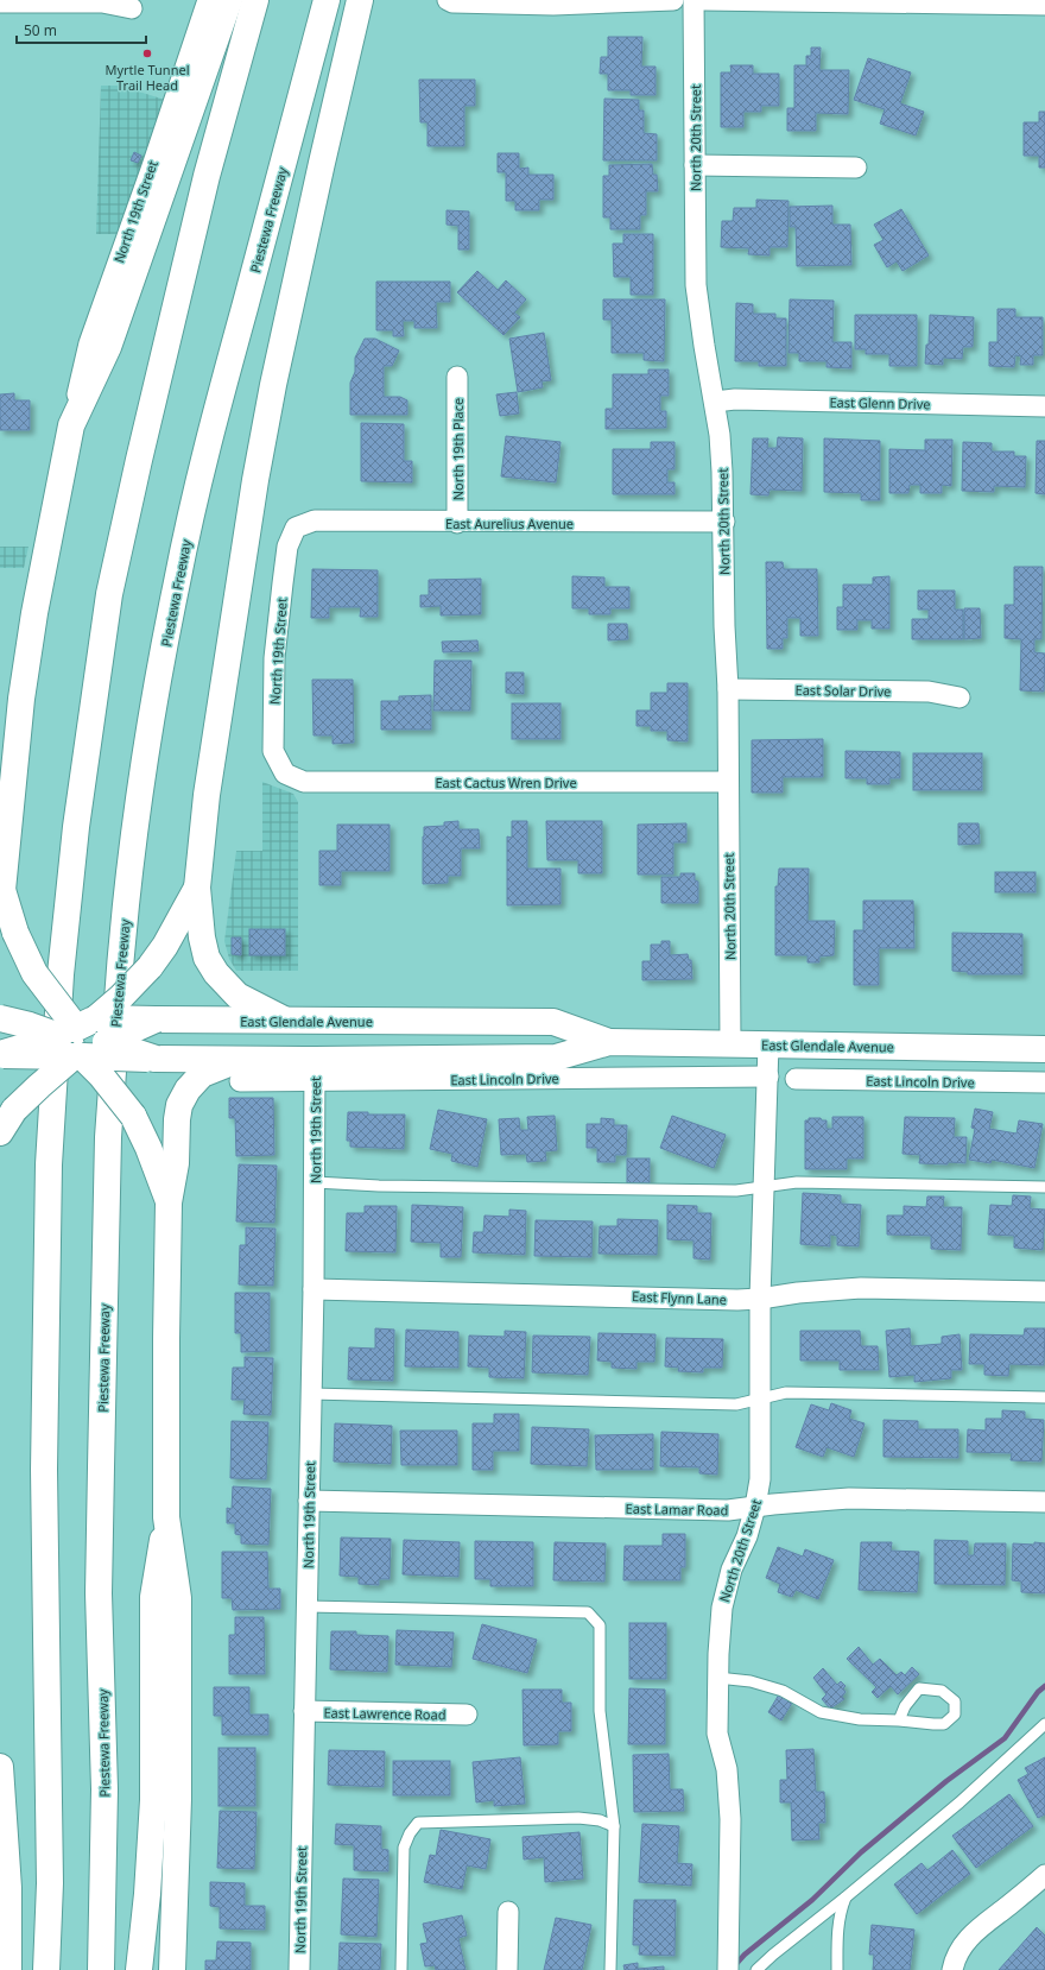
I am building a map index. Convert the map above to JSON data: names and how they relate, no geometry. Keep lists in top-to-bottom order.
{
  "streets": {
    "main road": ["Piestewa Freeway", "East Glendale Avenue"],
    "street": [
      "North 20th Street",
      "North 19th Street",
      "East Glenn Drive",
      "North 19th Place",
      "East Aurelius Avenue",
      "East Solar Drive",
      "East Cactus Wren Drive",
      "East Lincoln Drive",
      "East Flynn Lane",
      "East Lamar Road",
      "East Lawrence Road"
    ]
  },
  "crossings": [
    ["North 20th Street", "East Glenn Drive"],
    ["North 20th Street", "East Aurelius Avenue"],
    ["North 20th Street", "East Solar Drive"],
    ["North 20th Street", "East Cactus Wren Drive"],
    ["North 20th Street", "East Glendale Avenue"],
    ["North 20th Street", "East Lincoln Drive"],
    ["North 20th Street", "East Flynn Lane"],
    ["North 20th Street", "East Lamar Road"],
    ["North 19th Street", "East Aurelius Avenue"],
    ["North 19th Street", "East Cactus Wren Drive"],
    ["North 19th Street", "East Glendale Avenue"],
    ["North 19th Street", "East Lincoln Drive"],
    ["North 19th Street", "East Flynn Lane"],
    ["North 19th Street", "East Lamar Road"],
    ["North 19th Street", "East Lawrence Road"],
    ["North 19th Place", "East Aurelius Avenue"],
    ["East Glendale Avenue", "East Lincoln Drive"]
  ],
  "places": ["Myrtle Tunnel Trail Head"],
  "scale_bar": "50 m"
}
